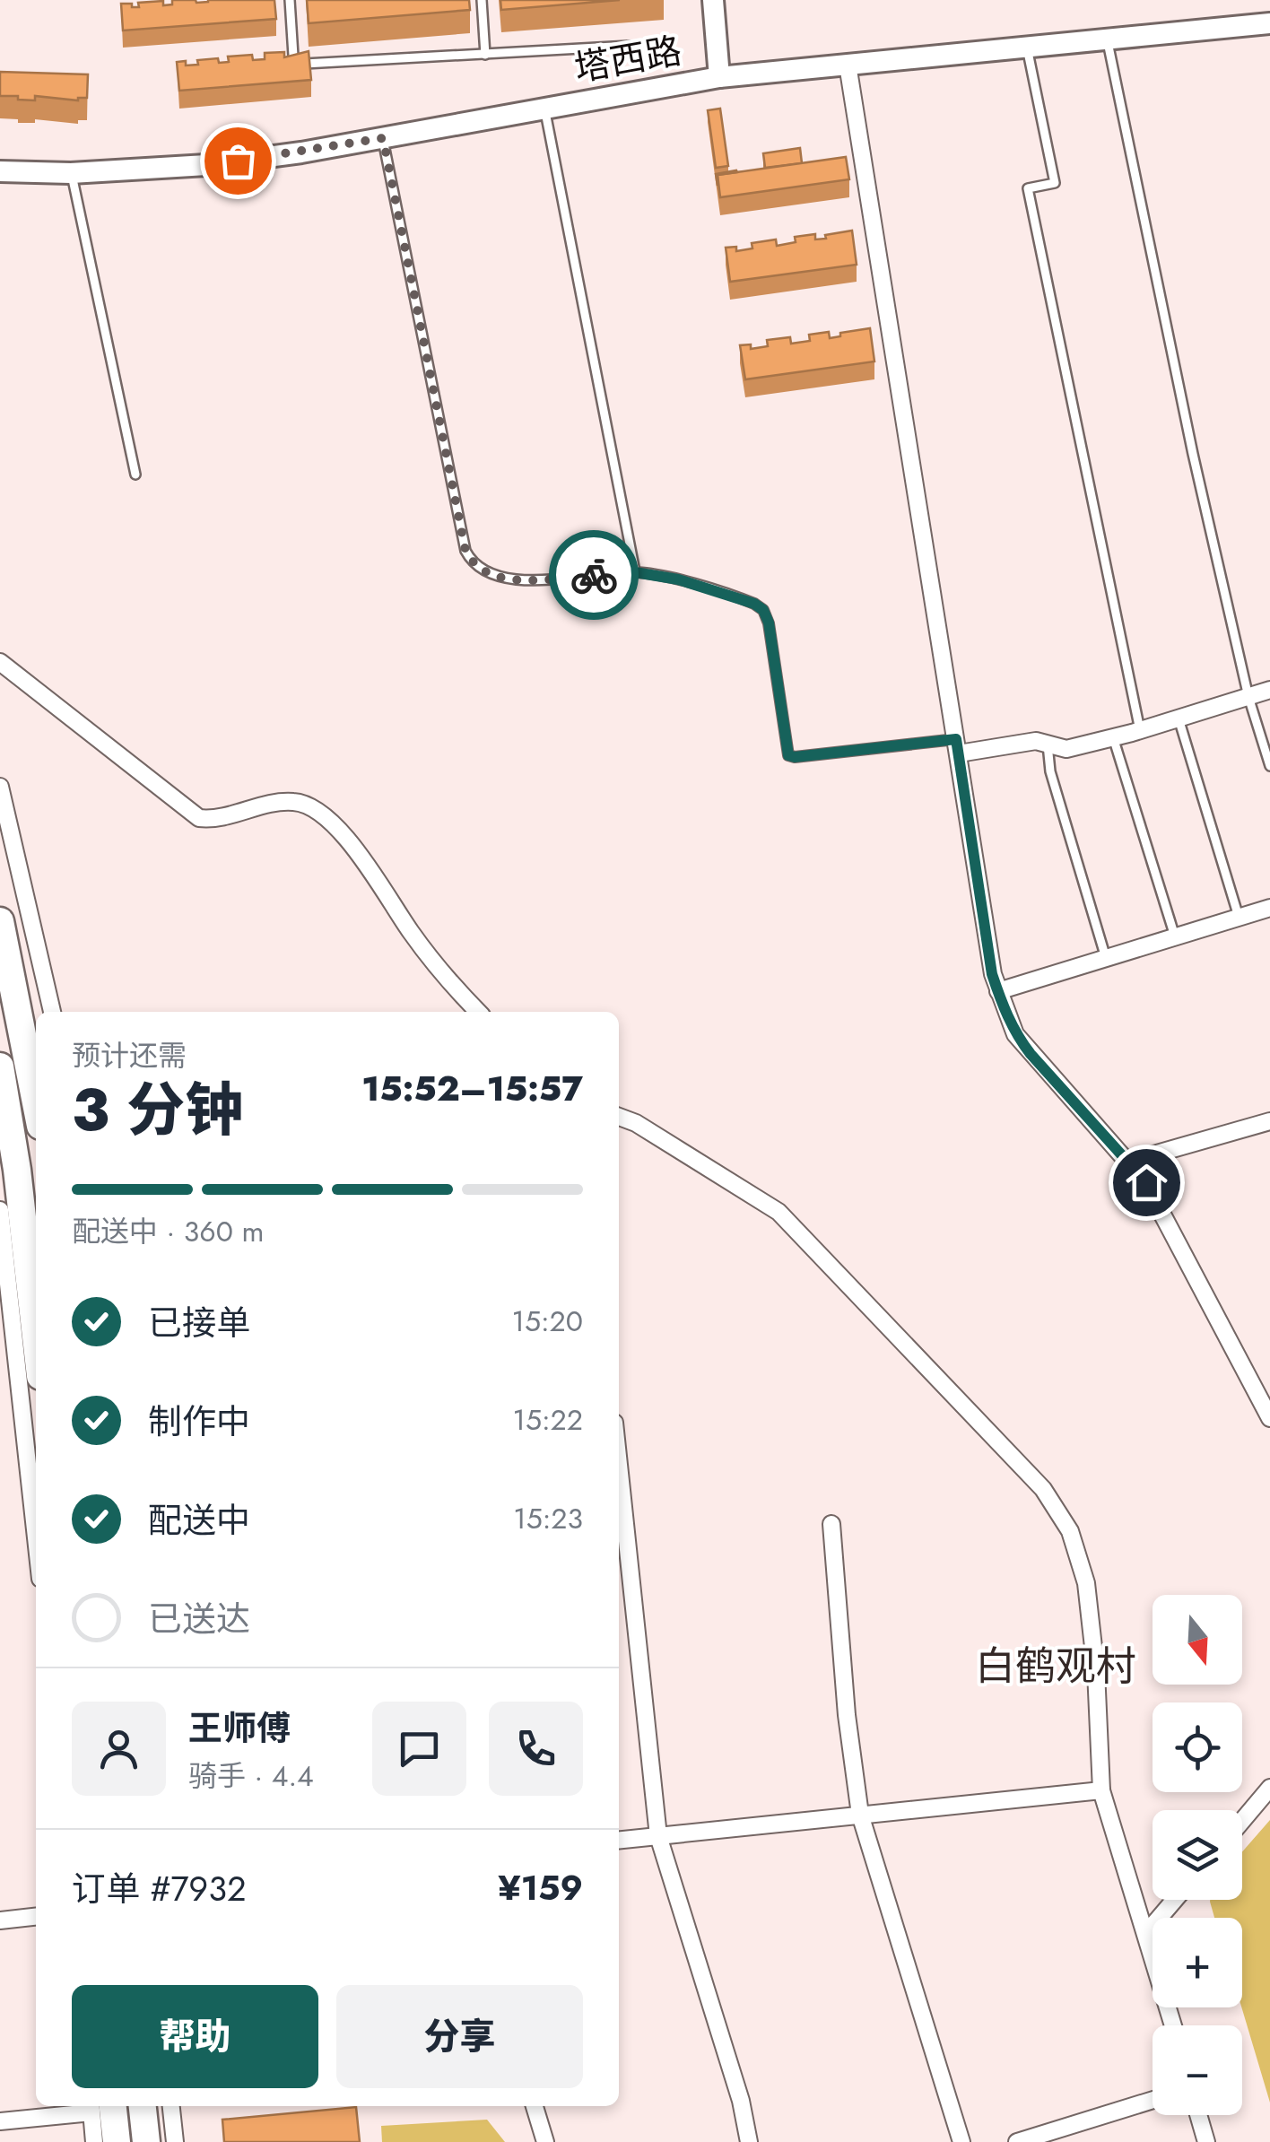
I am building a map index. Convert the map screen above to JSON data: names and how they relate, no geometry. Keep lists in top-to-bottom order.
{
  "streets": {
    "street": ["塔西路"]
  },
  "districts": ["白鹤观村"],
  "north": "bottom",
  "page": {
    "heading": ["3 分钟", "预计还需", "15:52–15:57"],
    "panel": [
      "王师傅",
      "骑手 · 4.4",
      "订单 #7932",
      "¥159"
    ],
    "bar": "配送中 · 360 m",
    "list": [
      ["已接单", "15:20"],
      ["制作中", "15:22"],
      ["配送中", "15:23"],
      "已送达"
    ],
    "map_buttons": ["+", "−"],
    "buttons": ["帮助", "分享"]
  }
}
